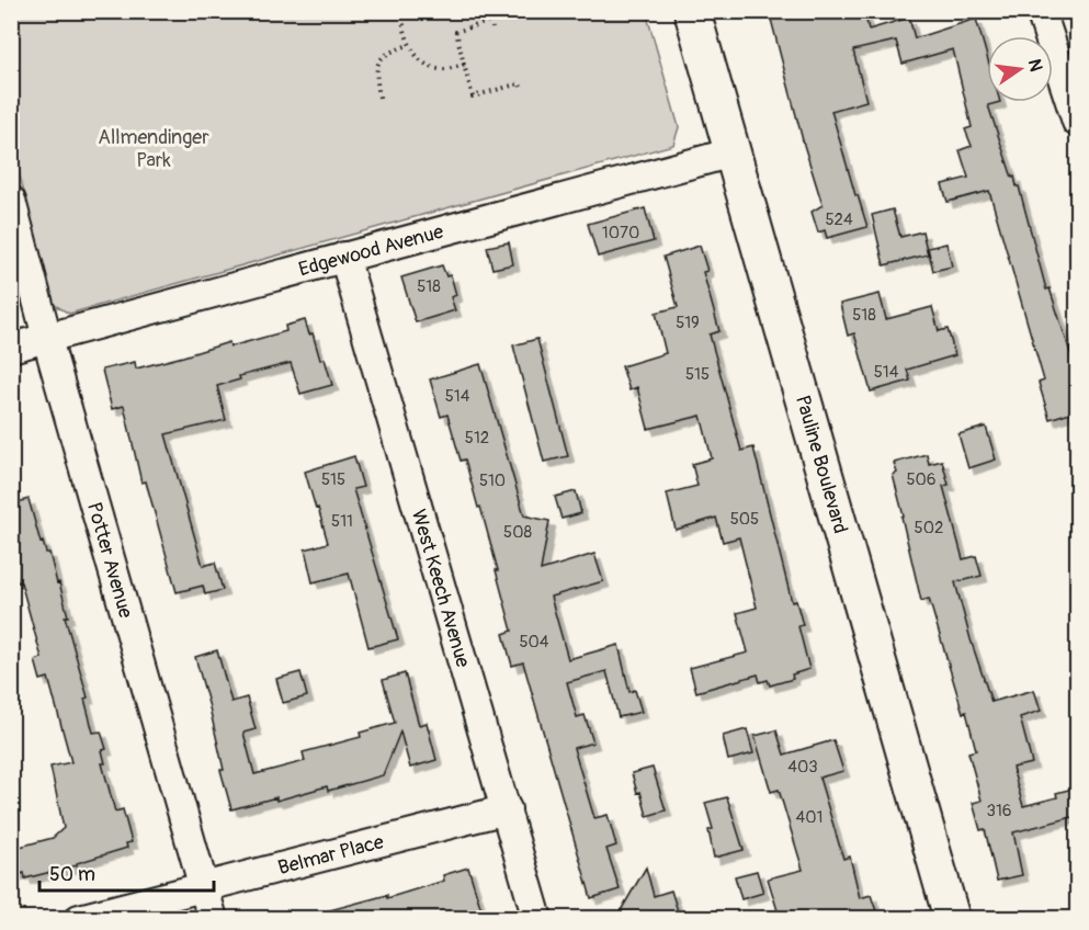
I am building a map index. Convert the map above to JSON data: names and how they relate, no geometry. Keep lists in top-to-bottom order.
{
  "streets": {
    "street": [
      "Edgewood Avenue",
      "Pauline Boulevard",
      "Potter Avenue",
      "West Keech Avenue",
      "Belmar Place"
    ]
  },
  "crossings": [
    ["Edgewood Avenue", "Pauline Boulevard"],
    ["Edgewood Avenue", "Potter Avenue"],
    ["Edgewood Avenue", "West Keech Avenue"],
    ["Potter Avenue", "Belmar Place"],
    ["West Keech Avenue", "Belmar Place"]
  ],
  "parks": ["Allmendinger Park"],
  "house_numbers": [
    "524",
    "1070",
    "518",
    "518",
    "519",
    "514",
    "515",
    "514",
    "512",
    "515",
    "506",
    "510",
    "505",
    "511",
    "502",
    "508",
    "504",
    "403",
    "316",
    "401"
  ],
  "scale_bar": "50 m",
  "north": "right"
}
